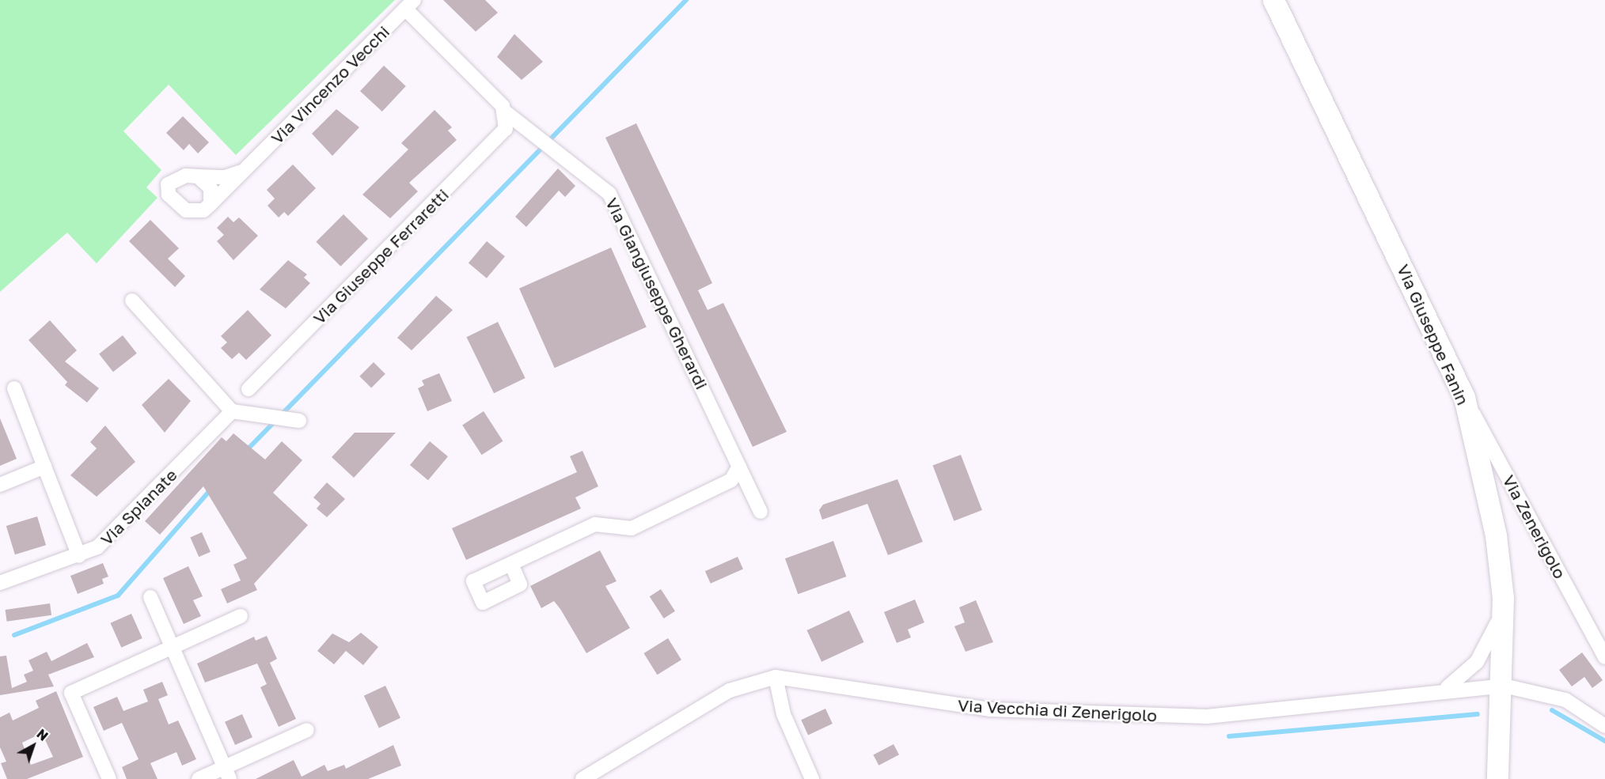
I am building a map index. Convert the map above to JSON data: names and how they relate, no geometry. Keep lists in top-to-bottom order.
{
  "streets": {
    "main road": ["Via Giuseppe Fanin"],
    "street": [
      "Via Vincenzo Vecchi",
      "Via Giuseppe Ferraretti",
      "Via Giangiuseppe Gherardi",
      "Via Spianate",
      "Via Zenerigolo",
      "Via Vecchia di Zenerigolo"
    ]
  },
  "crossings": [
    ["Via Vincenzo Vecchi", "Via Giangiuseppe Gherardi"],
    ["Via Giuseppe Ferraretti", "Via Giangiuseppe Gherardi"],
    ["Via Giuseppe Fanin", "Via Zenerigolo"],
    ["Via Giuseppe Fanin", "Via Vecchia di Zenerigolo"]
  ],
  "north": "top right"
}
